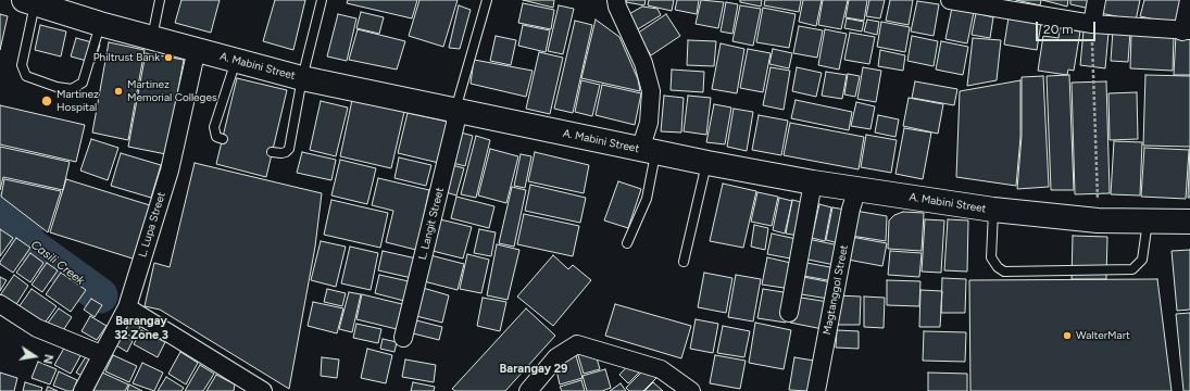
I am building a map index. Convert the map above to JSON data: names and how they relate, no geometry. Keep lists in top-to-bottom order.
{
  "streets": {
    "main road": ["A. Mabini Street"],
    "street": ["L. Langit Street", "L. Lupa Street", "Magtanggol Street"]
  },
  "crossings": [
    ["A. Mabini Street", "L. Langit Street"],
    ["A. Mabini Street", "L. Lupa Street"],
    ["A. Mabini Street", "Magtanggol Street"]
  ],
  "districts": ["Barangay 32 Zone 3", "Barangay 29"],
  "water": ["Casili Creek"],
  "places": [
    "Philtrust Bank",
    "Martinez Memorial Colleges",
    "Martinez Hospital",
    "WalterMart"
  ],
  "scale_bar": "20 m",
  "north": "right"
}
